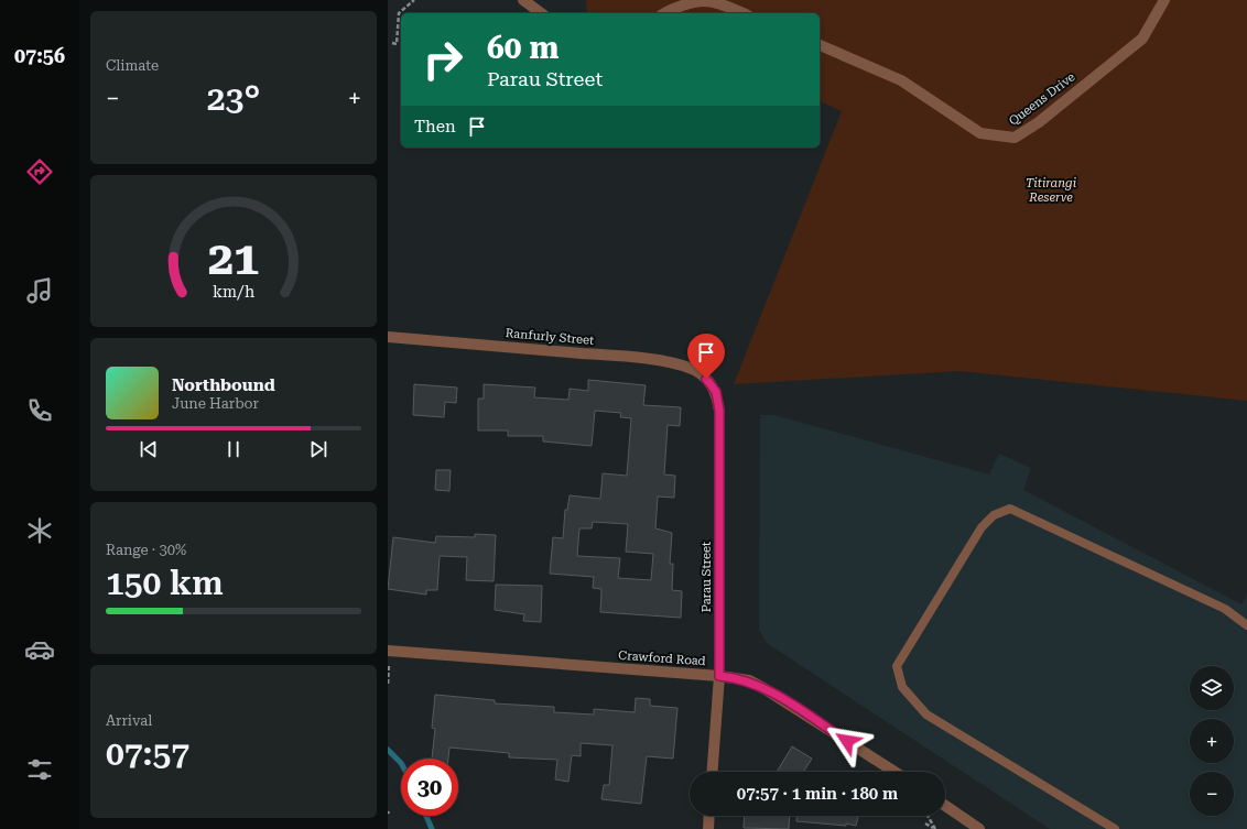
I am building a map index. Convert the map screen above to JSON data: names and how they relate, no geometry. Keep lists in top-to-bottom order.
{
  "streets": {
    "street": [
      "Queens Drive",
      "Ranfurly Street",
      "Parau Street",
      "Crawford Road"
    ]
  },
  "crossings": [
    ["Ranfurly Street", "Parau Street"],
    ["Parau Street", "Crawford Road"]
  ],
  "parks": ["Titirangi Reserve"],
  "page": {
    "tabs": "07:56",
    "tile": [
      "Climate",
      ["Range · 30%", "150 km"],
      ["Arrival", "07:57"]
    ],
    "turn": ["60 m", "Parau Street"],
    "heat": ["−", "23°", "+"],
    "then": "Then",
    "song": ["Northbound", "June Harbor"],
    "map_buttons": ["+", "−"],
    "limit": "30",
    "trip": "07:57 · 1 min · 180 m",
    "gauge": ["21", "km/h"]
  }
}
